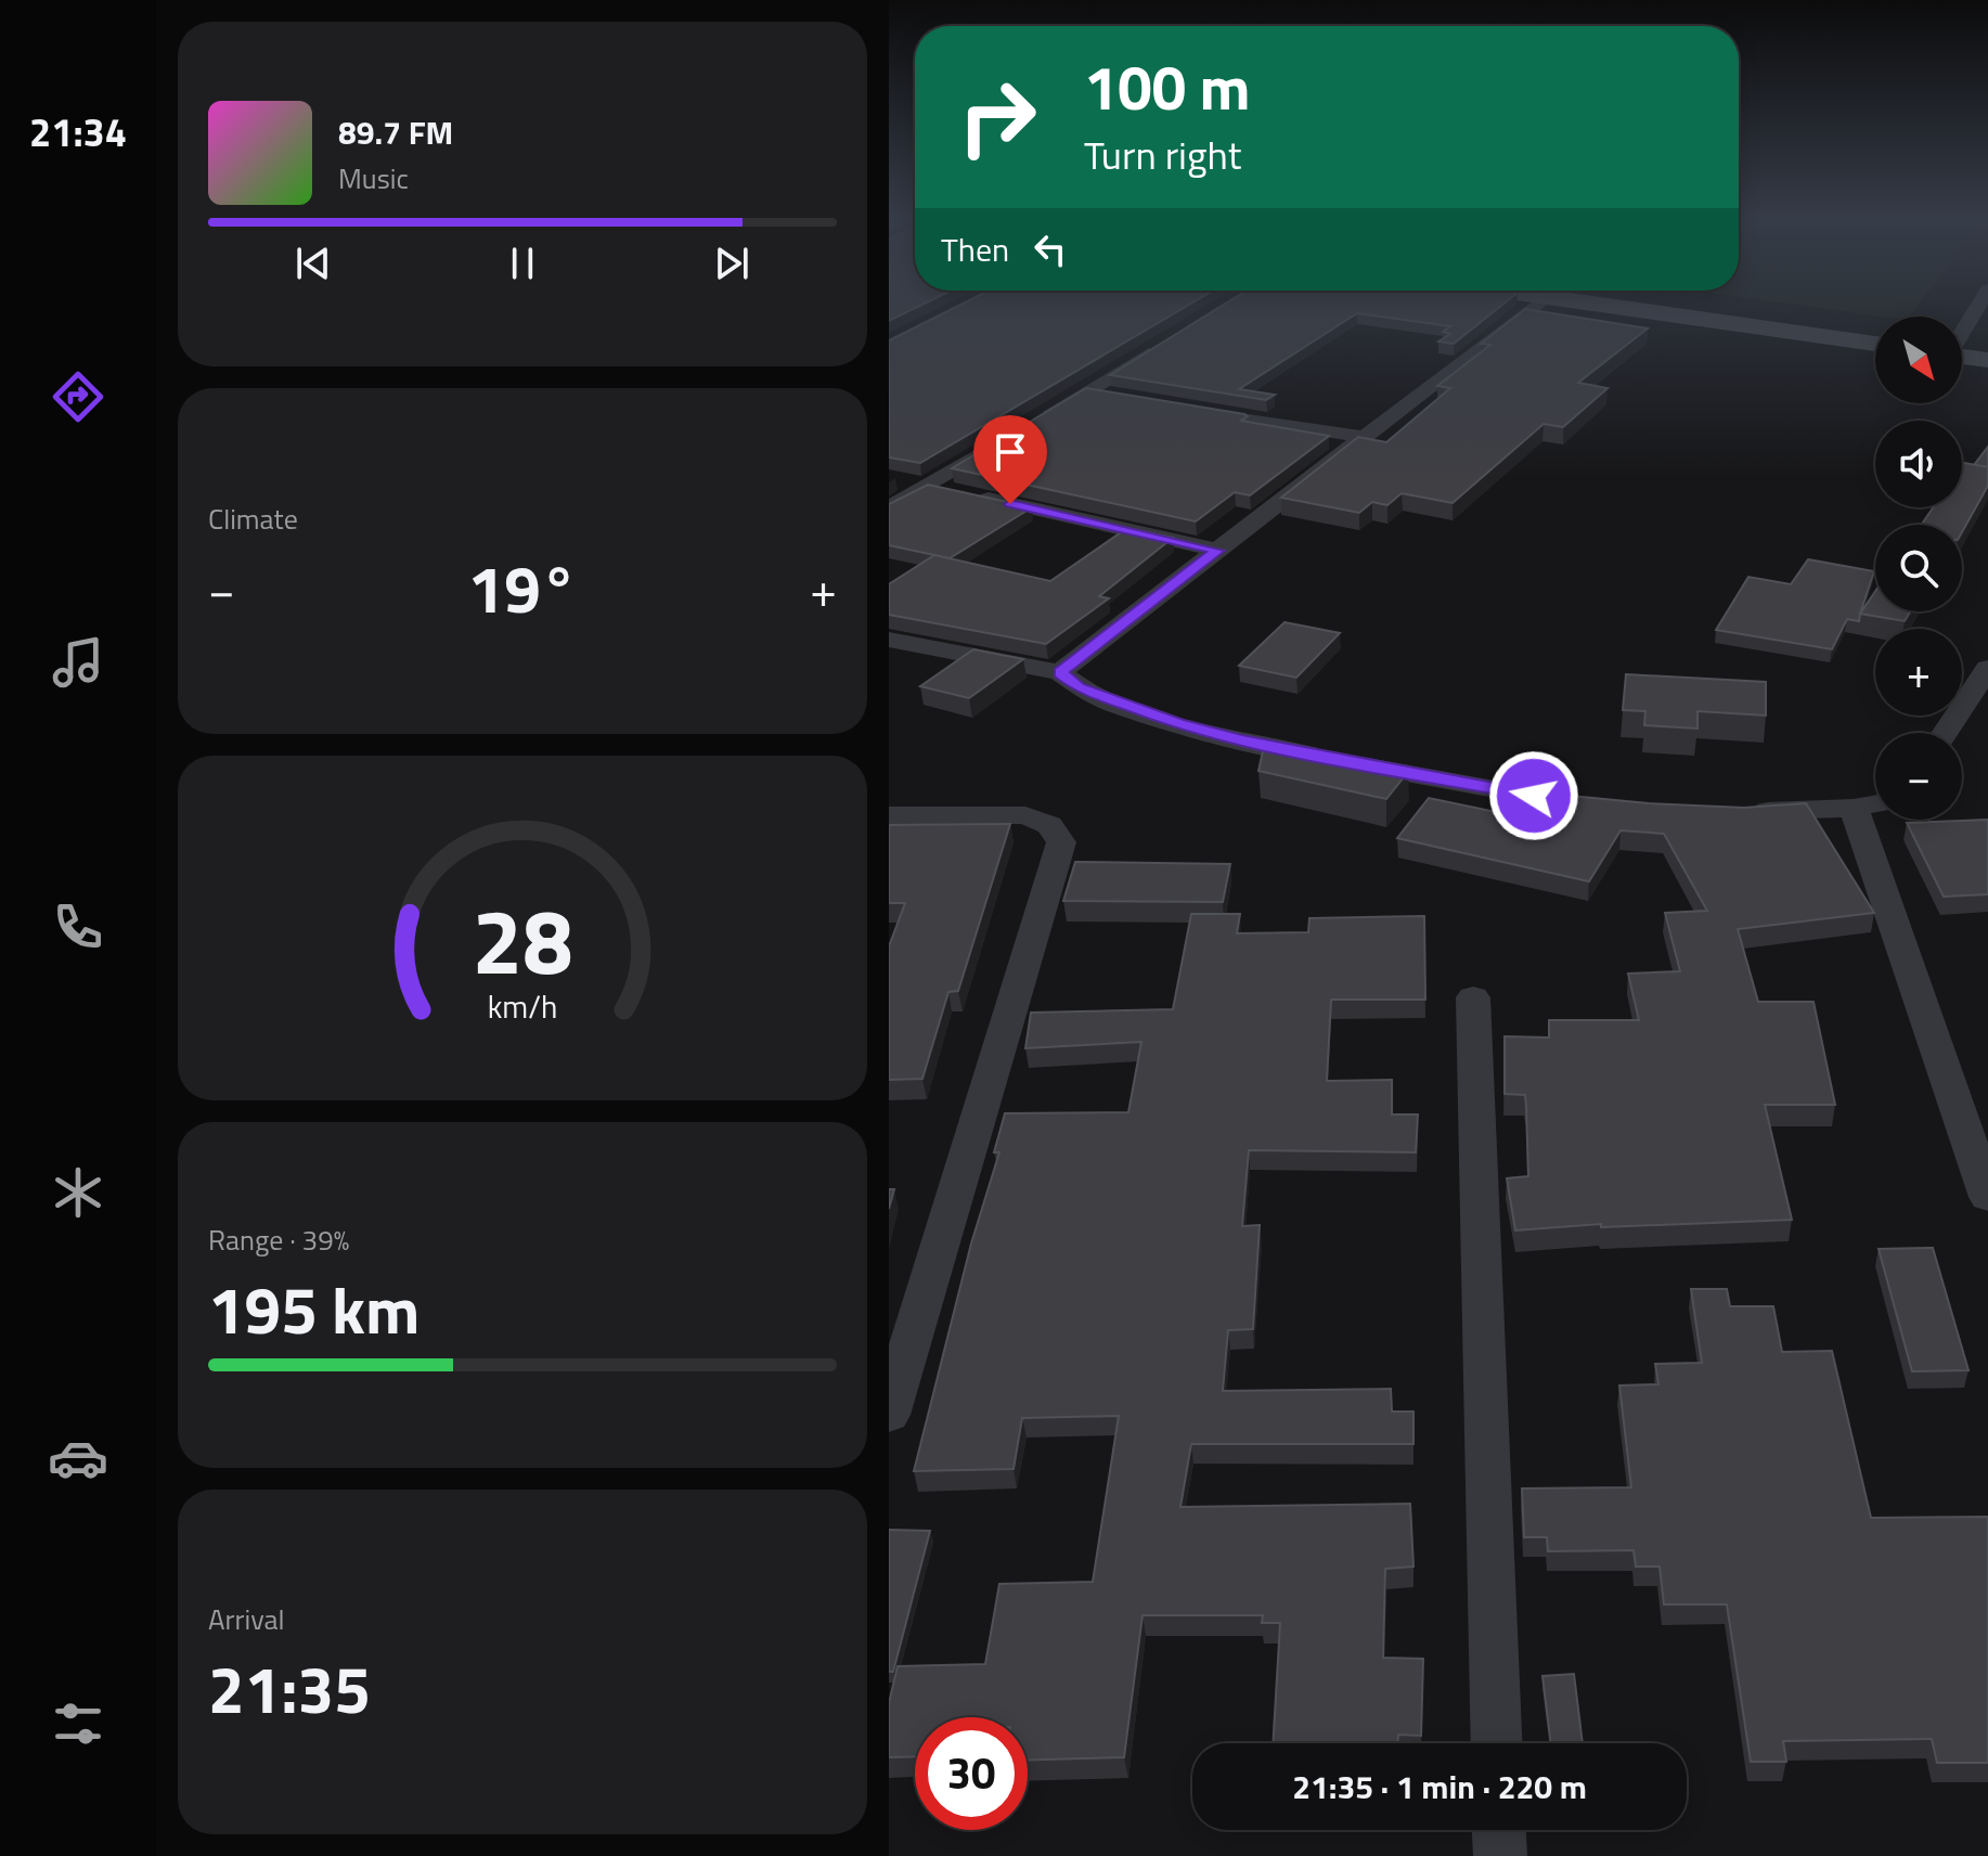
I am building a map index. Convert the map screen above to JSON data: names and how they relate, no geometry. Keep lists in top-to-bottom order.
{
  "north": "bottom right",
  "page": {
    "tabs": "21:34",
    "turn": ["100 m", "Turn right"],
    "song": ["89.7 FM", "Music"],
    "then": "Then",
    "map_buttons": ["+", "−"],
    "tile": [
      "Climate",
      ["Range · 39%", "195 km"],
      ["Arrival", "21:35"]
    ],
    "heat": ["−", "19°", "+"],
    "limit": "30",
    "trip": "21:35 · 1 min · 220 m",
    "gauge": ["28", "km/h"]
  }
}
